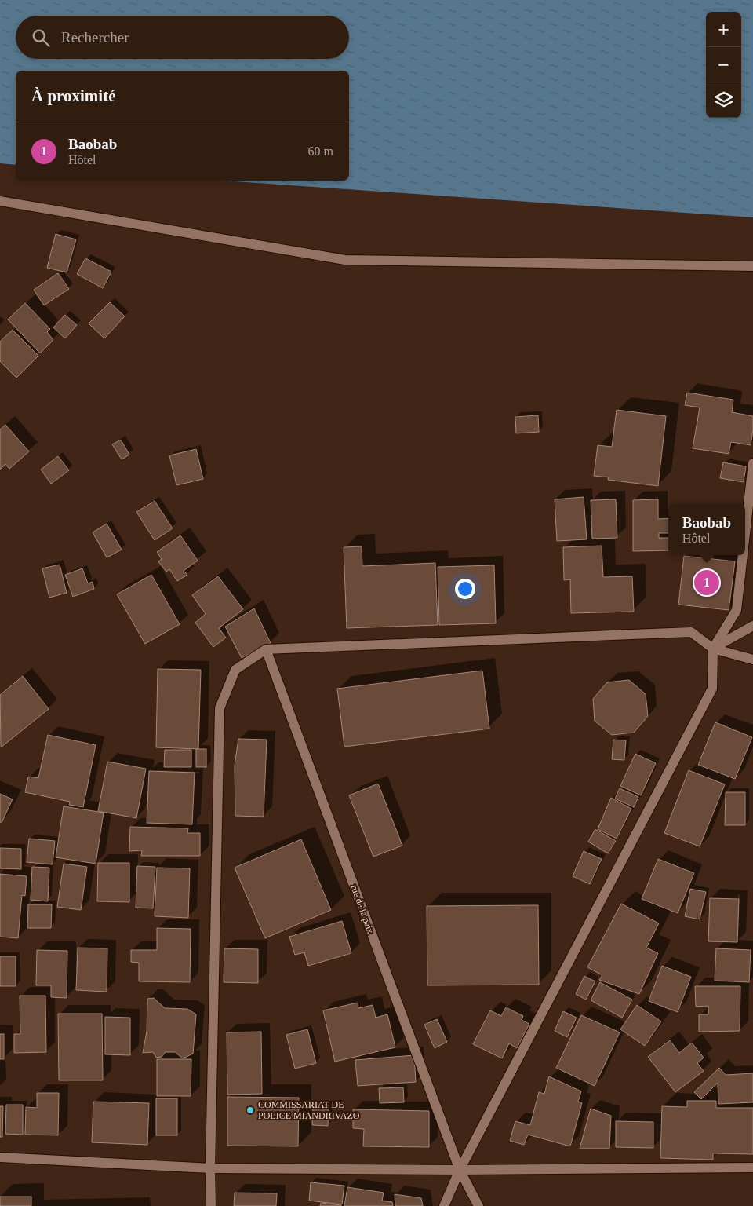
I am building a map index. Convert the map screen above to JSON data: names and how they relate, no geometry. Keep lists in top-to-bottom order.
{
  "streets": {
    "street": ["rue de la paix"]
  },
  "places": ["COMMISSARIAT DE POLICE MIANDRIVAZO"],
  "page": {
    "map_buttons": ["+", "−"],
    "search": "Rechercher",
    "heading": "À proximité",
    "list": [
      {
        "mark": "1",
        "name": "Baobab",
        "note": "Hôtel",
        "value": "60 m"
      }
    ],
    "popup": ["Baobab", "Hôtel"],
    "pins": "1"
  }
}
